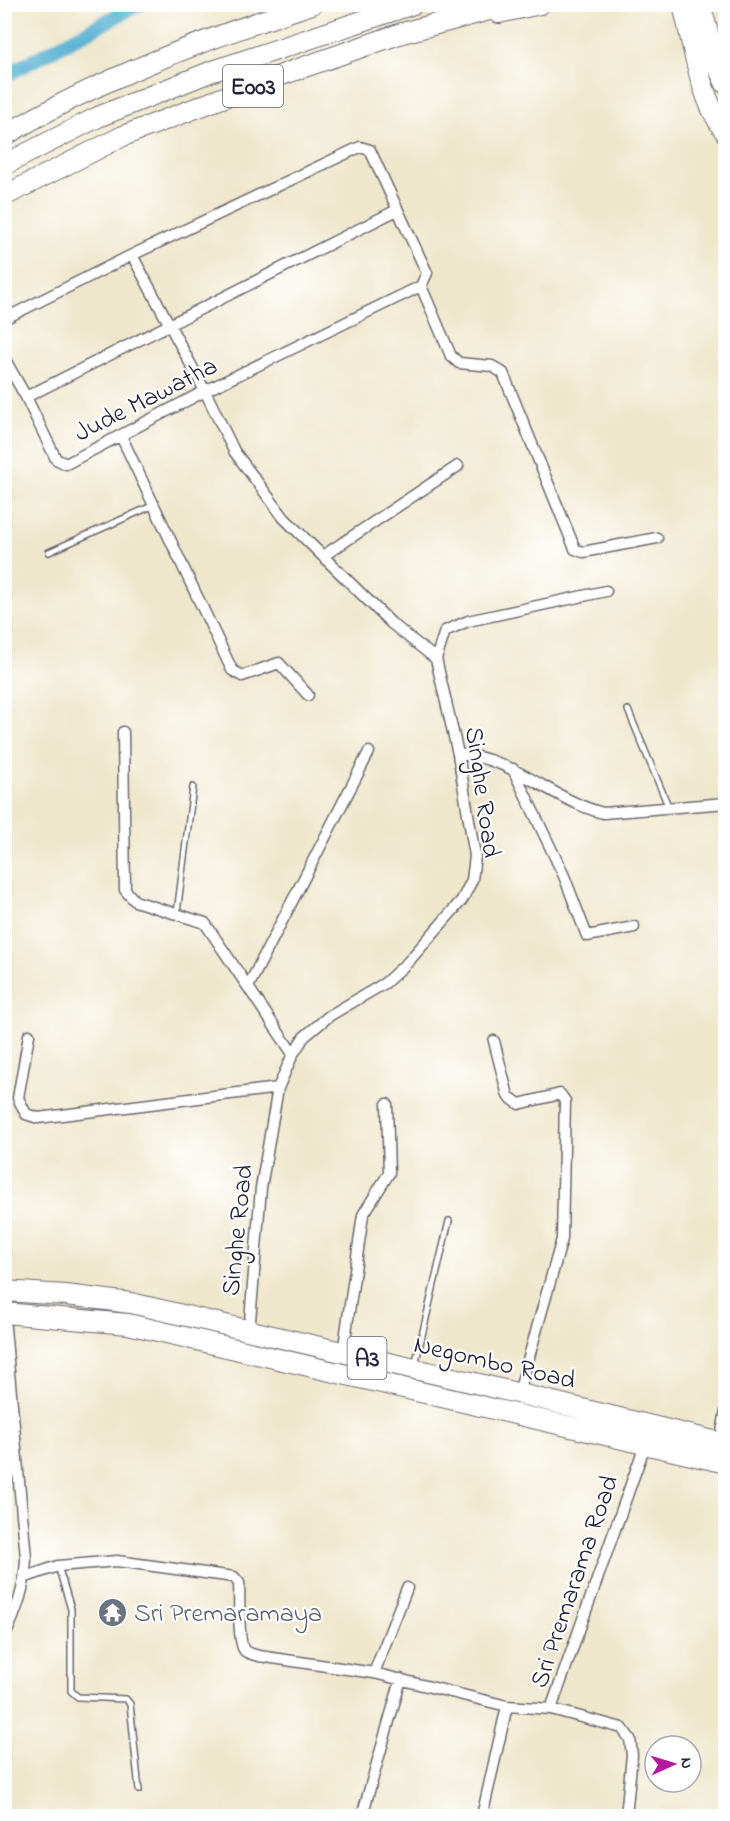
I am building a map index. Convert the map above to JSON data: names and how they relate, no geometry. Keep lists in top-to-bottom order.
{
  "streets": {
    "highway": ["E003", "A3", "Negombo Road"],
    "street": ["Jude Mawatha", "Singhe Road", "Sri Premarama Road"]
  },
  "crossings": [
    ["Singhe Road", "Negombo Road"],
    ["Negombo Road", "Sri Premarama Road"]
  ],
  "places": {
    "temple": ["Sri Premaramaya"]
  },
  "north": "right"
}
